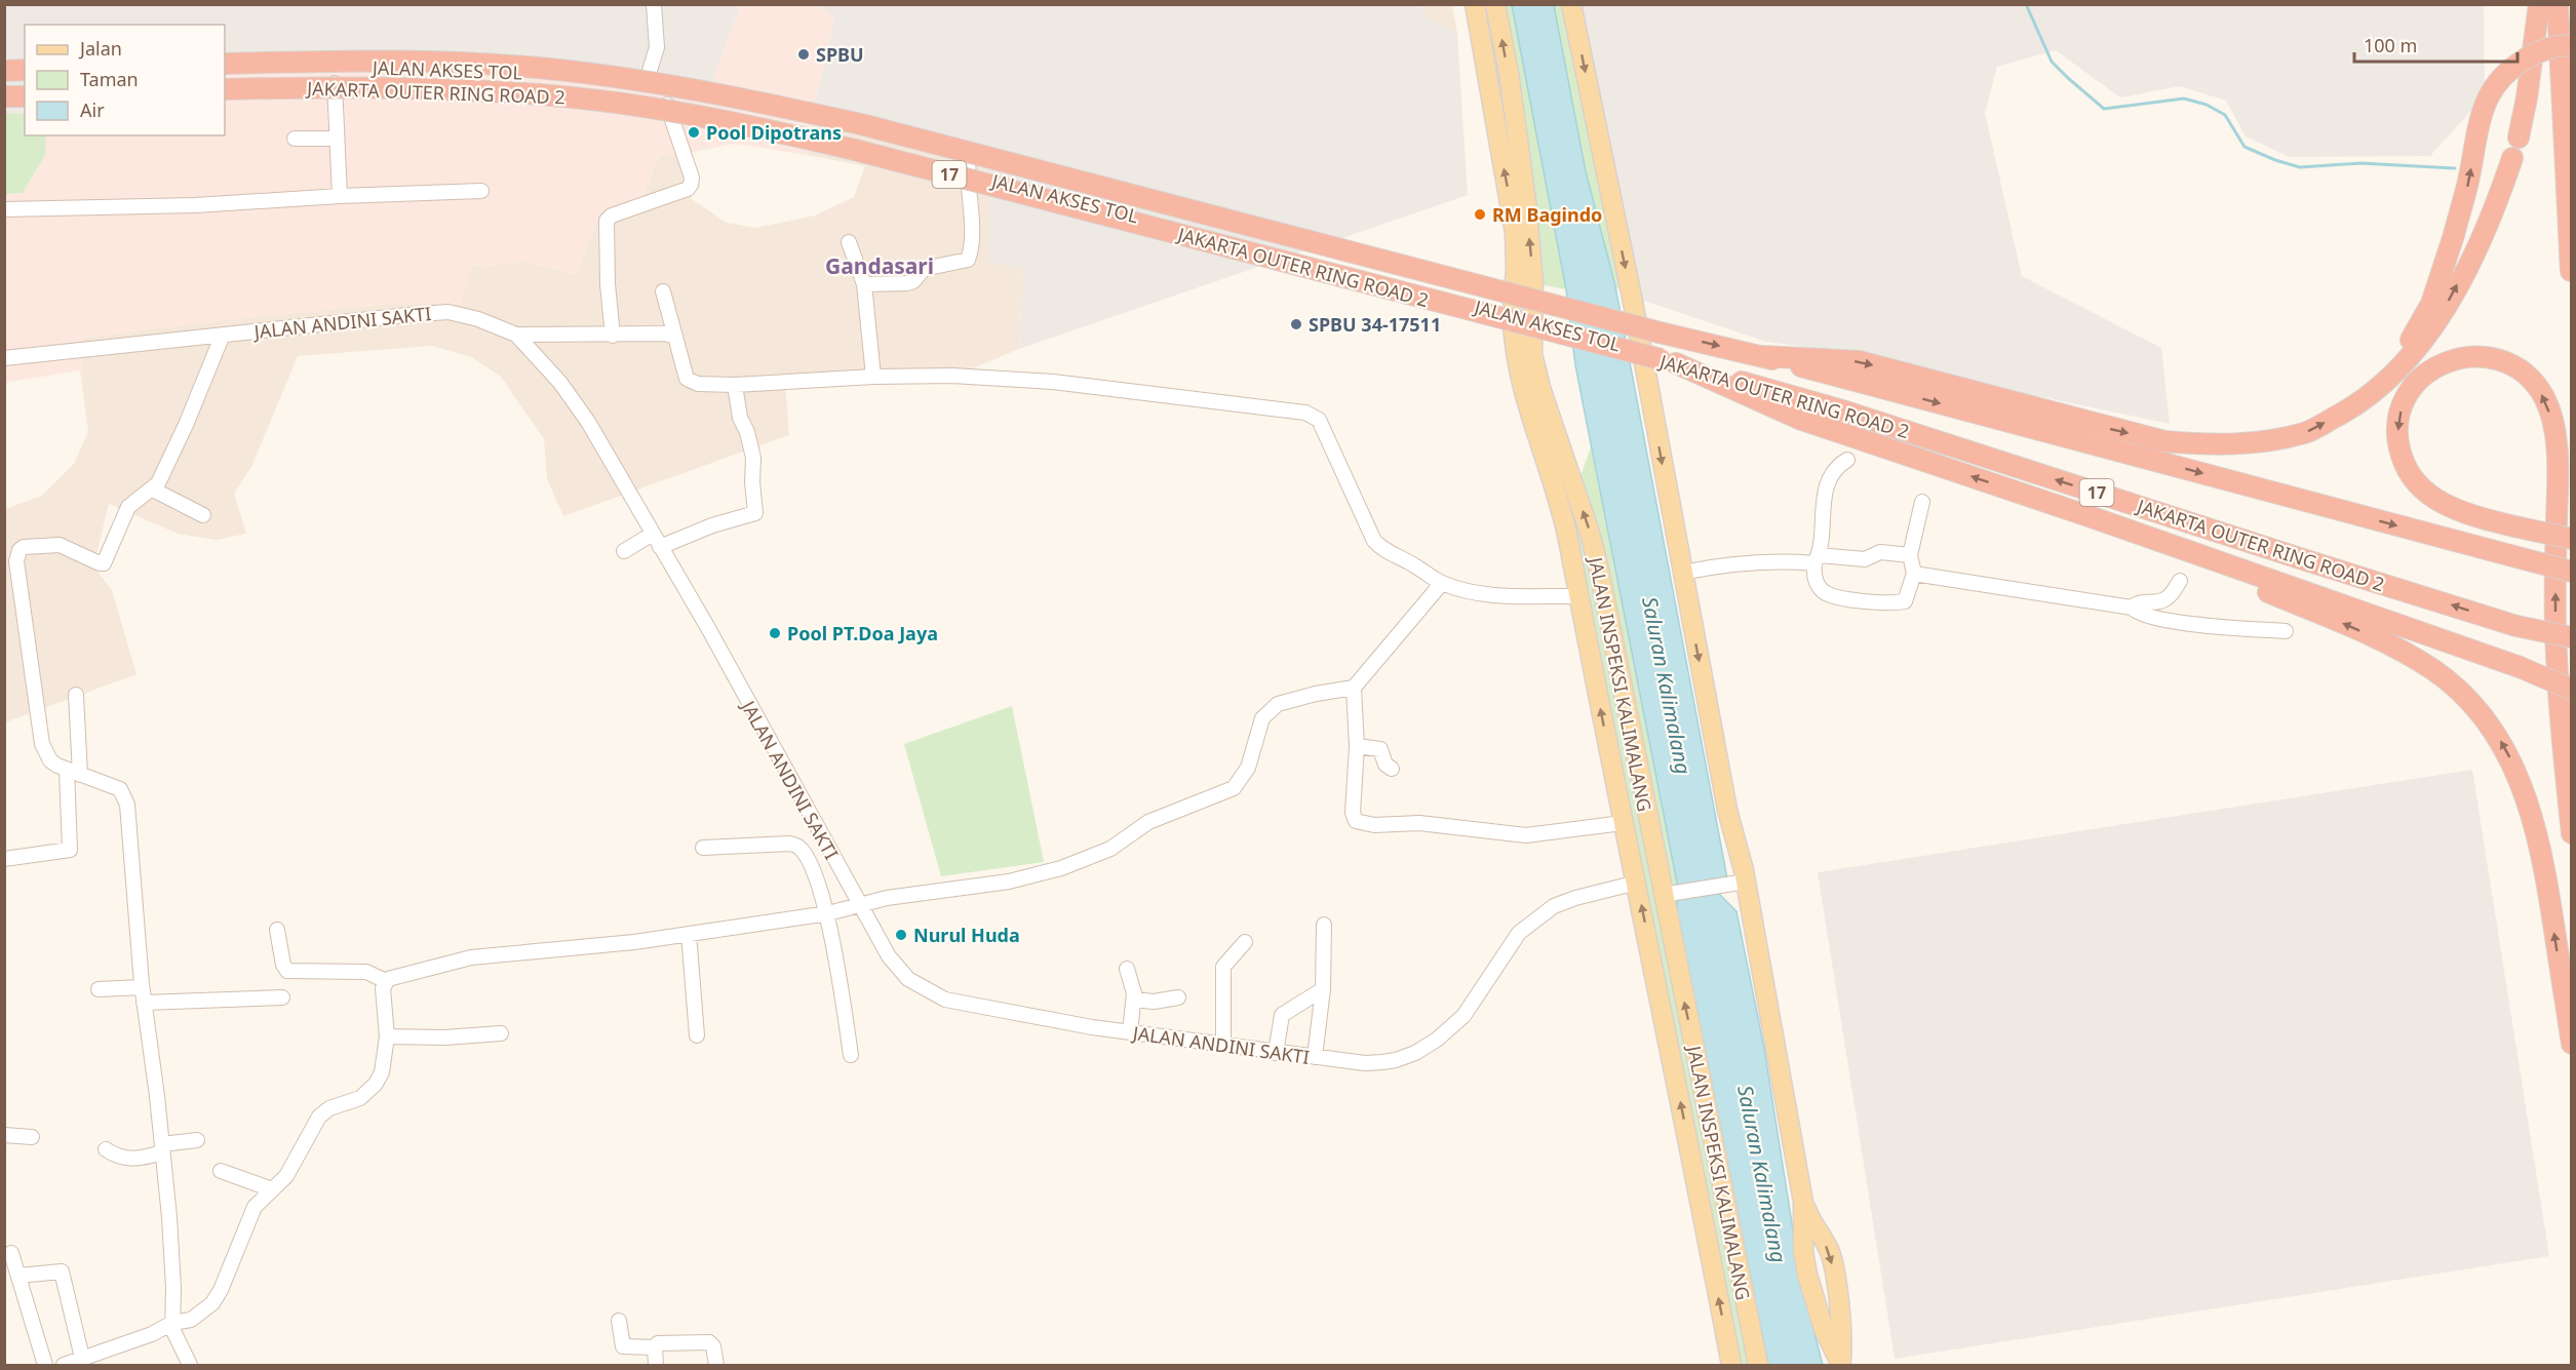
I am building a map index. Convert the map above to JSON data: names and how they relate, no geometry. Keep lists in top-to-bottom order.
{
  "streets": {
    "highway": ["JAKARTA OUTER RING ROAD 2", "17"],
    "main road": ["JALAN AKSES TOL", "JALAN INSPEKSI KALIMALANG"],
    "street": ["JALAN ANDINI SAKTI"]
  },
  "crossings": [
    ["JALAN AKSES TOL", "JALAN INSPEKSI KALIMALANG"],
    ["JALAN ANDINI SAKTI", "JALAN INSPEKSI KALIMALANG"]
  ],
  "districts": ["Gandasari"],
  "water": ["Saluran Kalimalang"],
  "places": [
    "SPBU",
    "Pool Dipotrans",
    "RM Bagindo",
    "SPBU 34-17511",
    "Pool PT.Doa Jaya",
    "Nurul Huda"
  ],
  "legend": ["Jalan", "Taman", "Air"],
  "scale_bar": "100 m"
}
